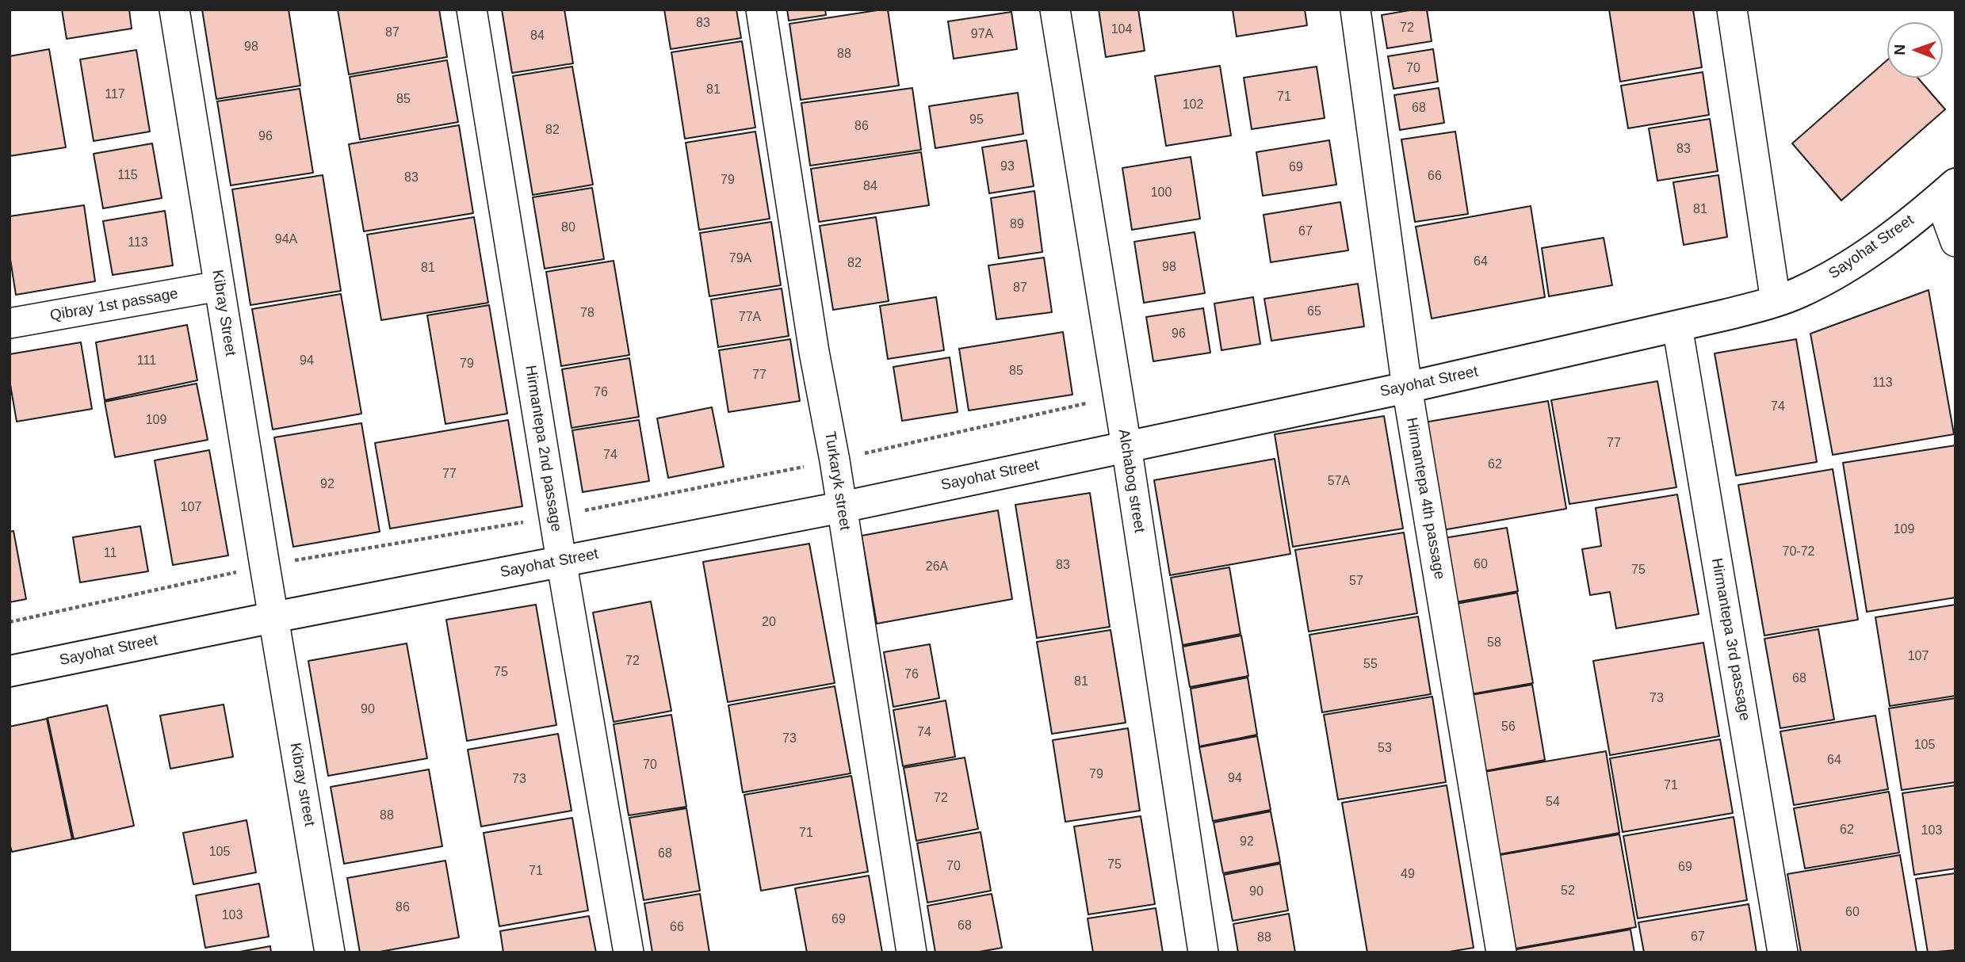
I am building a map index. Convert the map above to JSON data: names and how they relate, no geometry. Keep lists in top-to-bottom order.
{
  "streets": {
    "street": [
      "Sayohat Street",
      "Qibray 1st passage",
      "Kibray Street",
      "Hirmantepa 2nd passage",
      "Turkaryk street",
      "Alchabog street",
      "Hirmantepa 4th passage",
      "Hirmantepa 3rd passage",
      "Kibray street"
    ]
  },
  "crossings": [
    ["Sayohat Street", "Kibray Street"],
    ["Sayohat Street", "Hirmantepa 2nd passage"],
    ["Sayohat Street", "Turkaryk street"],
    ["Sayohat Street", "Alchabog street"],
    ["Sayohat Street", "Hirmantepa 4th passage"],
    ["Sayohat Street", "Hirmantepa 3rd passage"],
    ["Sayohat Street", "Kibray street"],
    ["Qibray 1st passage", "Kibray Street"],
    ["Kibray Street", "Kibray street"]
  ],
  "house_numbers": [
    "83",
    "72",
    "104",
    "87",
    "97A",
    "84",
    "98",
    "88",
    "70",
    "81",
    "117",
    "71",
    "85",
    "102",
    "68",
    "95",
    "86",
    "82",
    "96",
    "83",
    "93",
    "69",
    "115",
    "66",
    "83",
    "79",
    "84",
    "100",
    "81",
    "89",
    "80",
    "67",
    "94A",
    "113",
    "79A",
    "64",
    "82",
    "98",
    "81",
    "87",
    "65",
    "78",
    "77A",
    "96",
    "111",
    "94",
    "79",
    "85",
    "77",
    "113",
    "76",
    "74",
    "109",
    "77",
    "74",
    "62",
    "77",
    "57A",
    "92",
    "107",
    "109",
    "70-72",
    "11",
    "60",
    "83",
    "26A",
    "75",
    "57",
    "20",
    "58",
    "107",
    "72",
    "55",
    "75",
    "76",
    "68",
    "81",
    "73",
    "90",
    "56",
    "74",
    "73",
    "105",
    "53",
    "64",
    "70",
    "79",
    "94",
    "73",
    "71",
    "72",
    "54",
    "88",
    "62",
    "103",
    "71",
    "92",
    "105",
    "68",
    "75",
    "70",
    "69",
    "71",
    "49",
    "52",
    "90",
    "86",
    "60",
    "103",
    "69",
    "68",
    "66",
    "67",
    "88"
  ],
  "north": "left"
}
